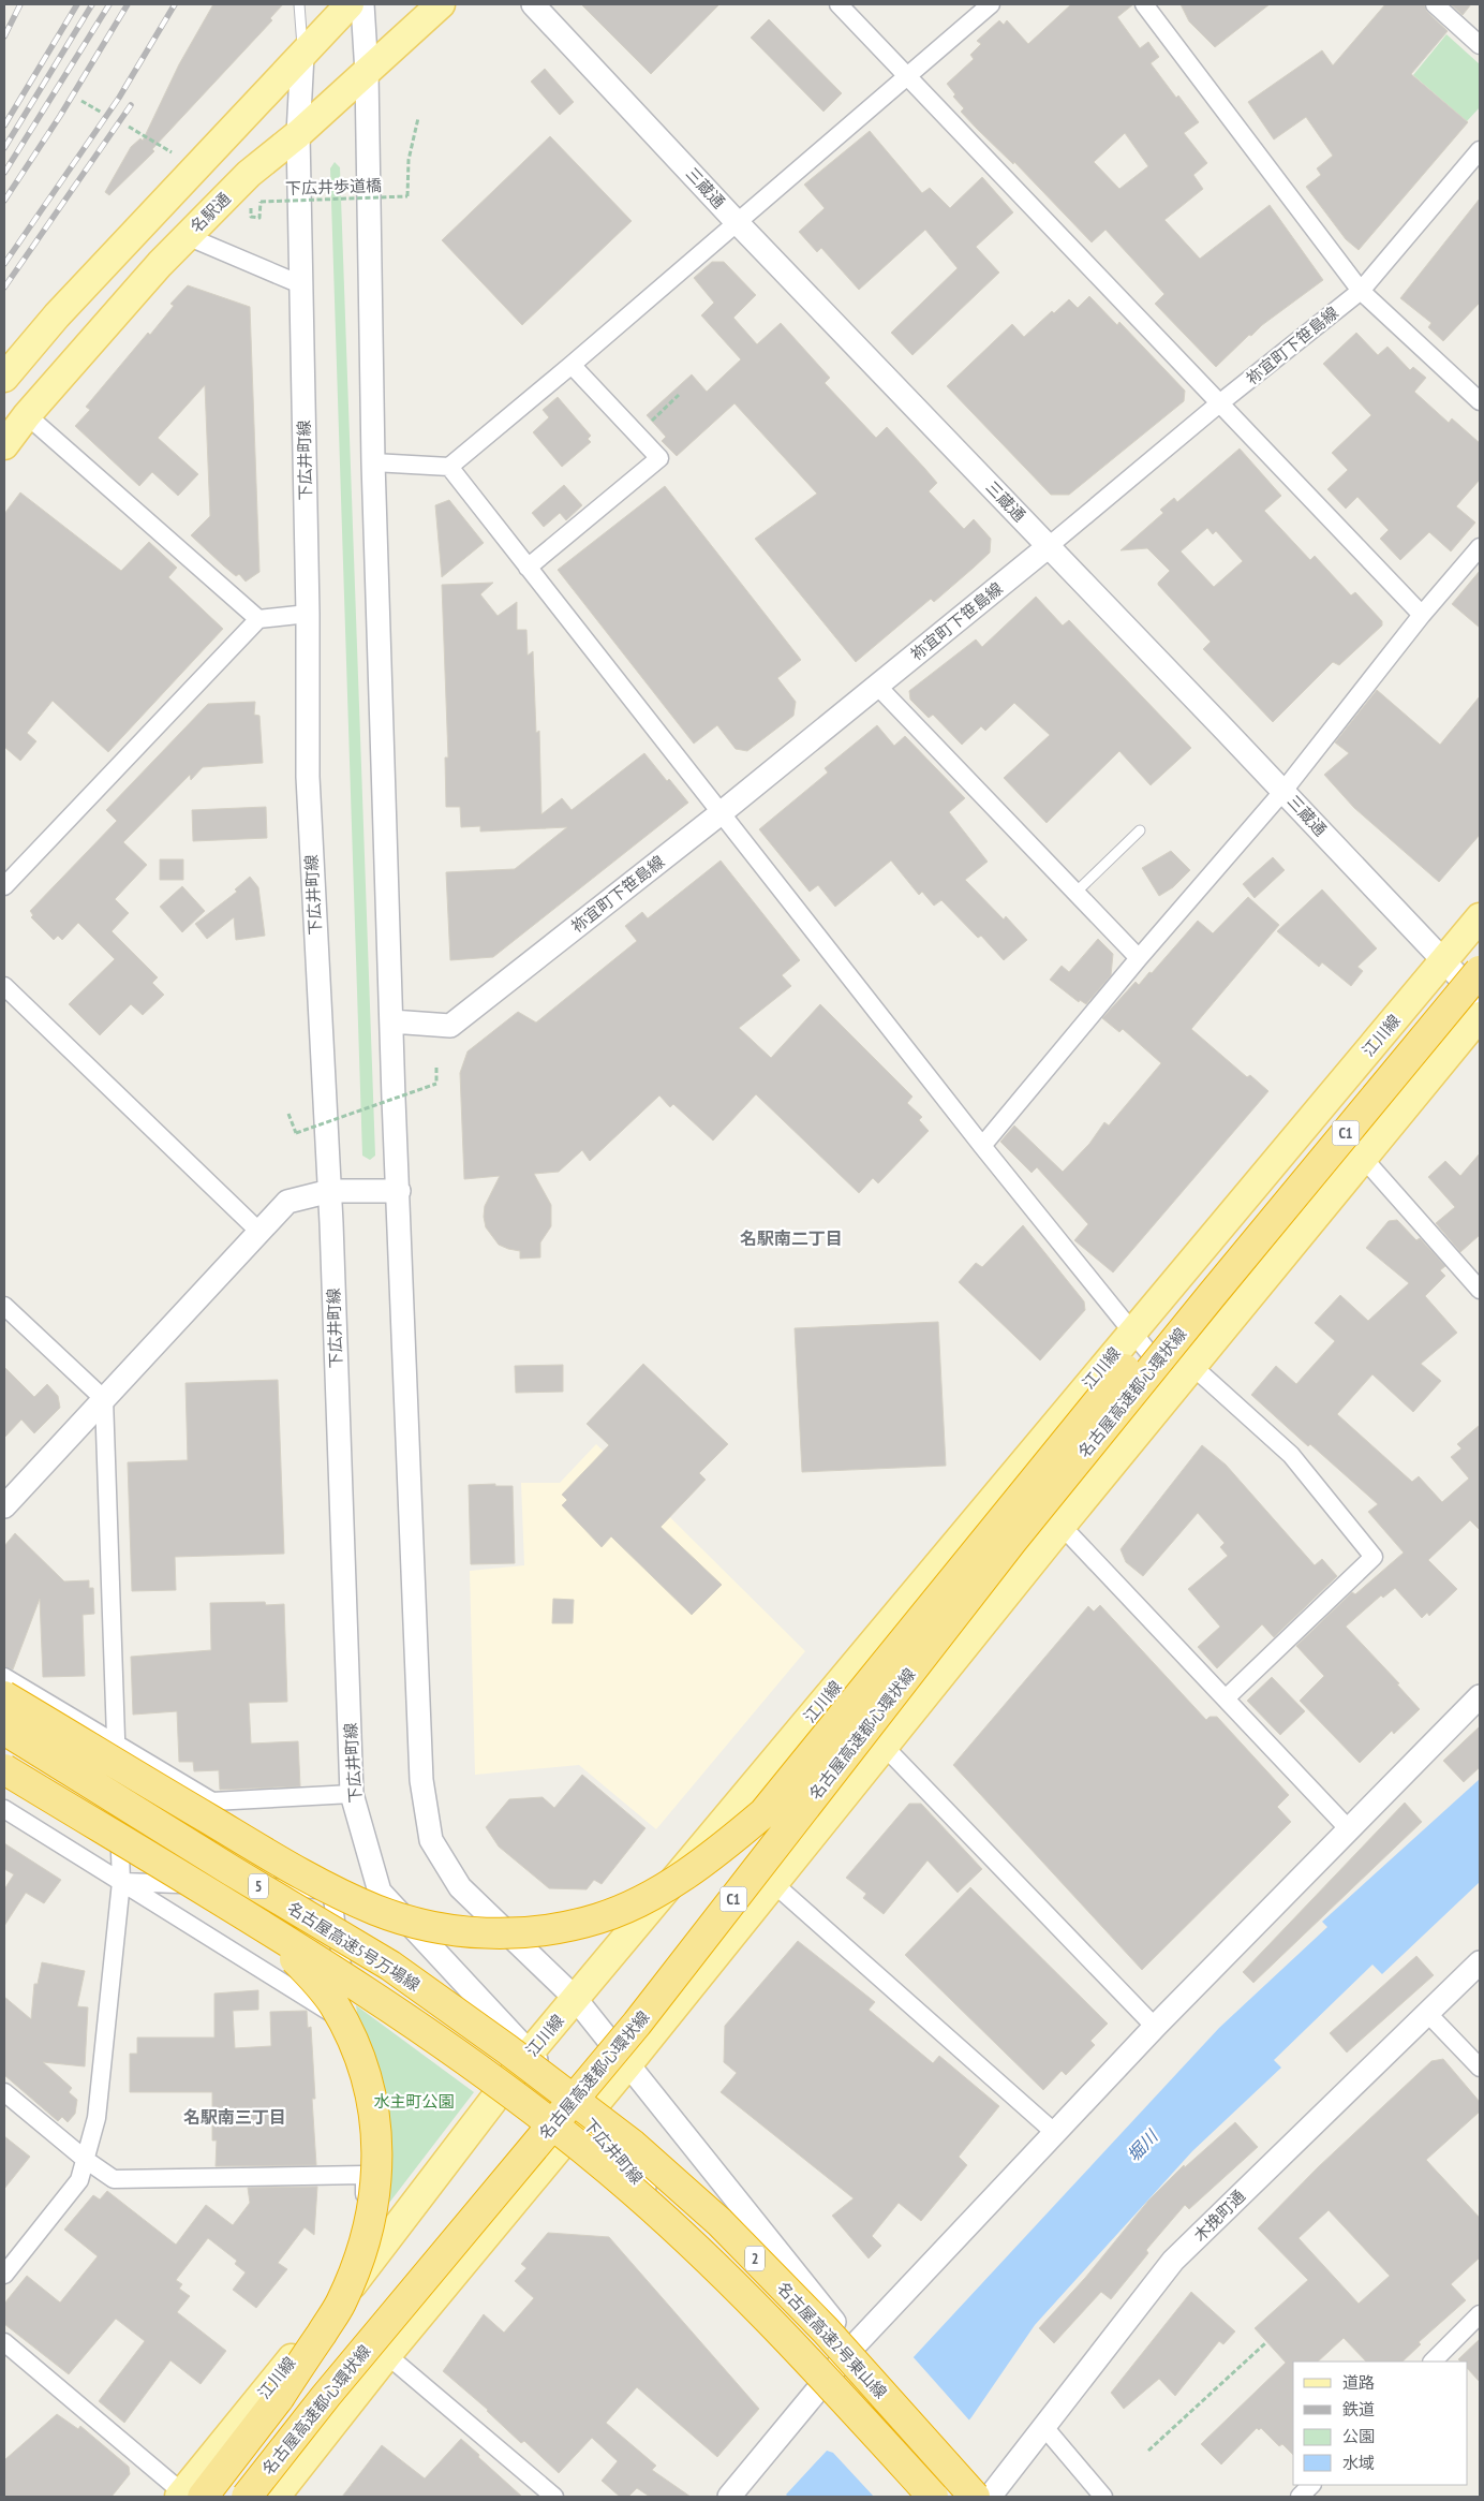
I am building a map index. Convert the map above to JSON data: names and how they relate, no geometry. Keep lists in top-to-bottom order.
{
  "streets": {
    "highway": [
      "C1",
      "名古屋高速都心環状線",
      "5",
      "名古屋高速5号万場線",
      "2",
      "名古屋高速2号東山線"
    ],
    "main road": ["名駅通", "江川線"],
    "street": [
      "三蔵通",
      "祢宜町下笹島線",
      "下広井町線",
      "木挽町通"
    ],
    "path": ["下広井歩道橋"]
  },
  "crossings": [
    ["三蔵通", "祢宜町下笹島線"],
    ["三蔵通", "江川線"],
    ["名駅通", "下広井町線"],
    ["下広井町線", "江川線"],
    ["下広井町線", "名古屋高速5号万場線"],
    ["下広井町線", "名古屋高速2号東山線"],
    ["江川線", "名古屋高速5号万場線"],
    ["江川線", "名古屋高速2号東山線"],
    ["名古屋高速5号万場線", "名古屋高速2号東山線"]
  ],
  "districts": ["名駅南二丁目", "名駅南三丁目"],
  "water": ["堀川"],
  "parks": ["水主町公園"],
  "legend": [
    "道路",
    "鉄道",
    "公園",
    "水域"
  ]
}
